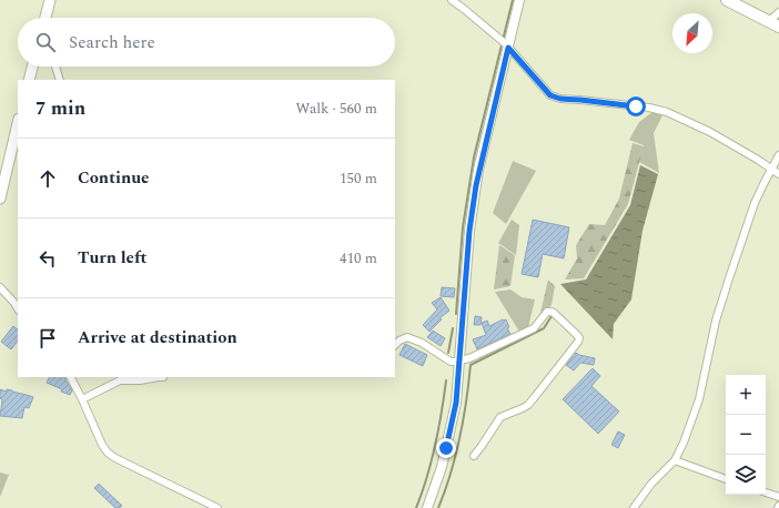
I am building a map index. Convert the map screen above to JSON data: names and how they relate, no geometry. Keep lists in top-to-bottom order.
{
  "north": "bottom left",
  "page": {
    "search": "Search here",
    "heading": ["7 min", "Walk · 560 m"],
    "list": [
      ["Continue", "150 m"],
      ["Turn left", "410 m"],
      "Arrive at destination"
    ],
    "map_buttons": ["+", "−"]
  }
}
